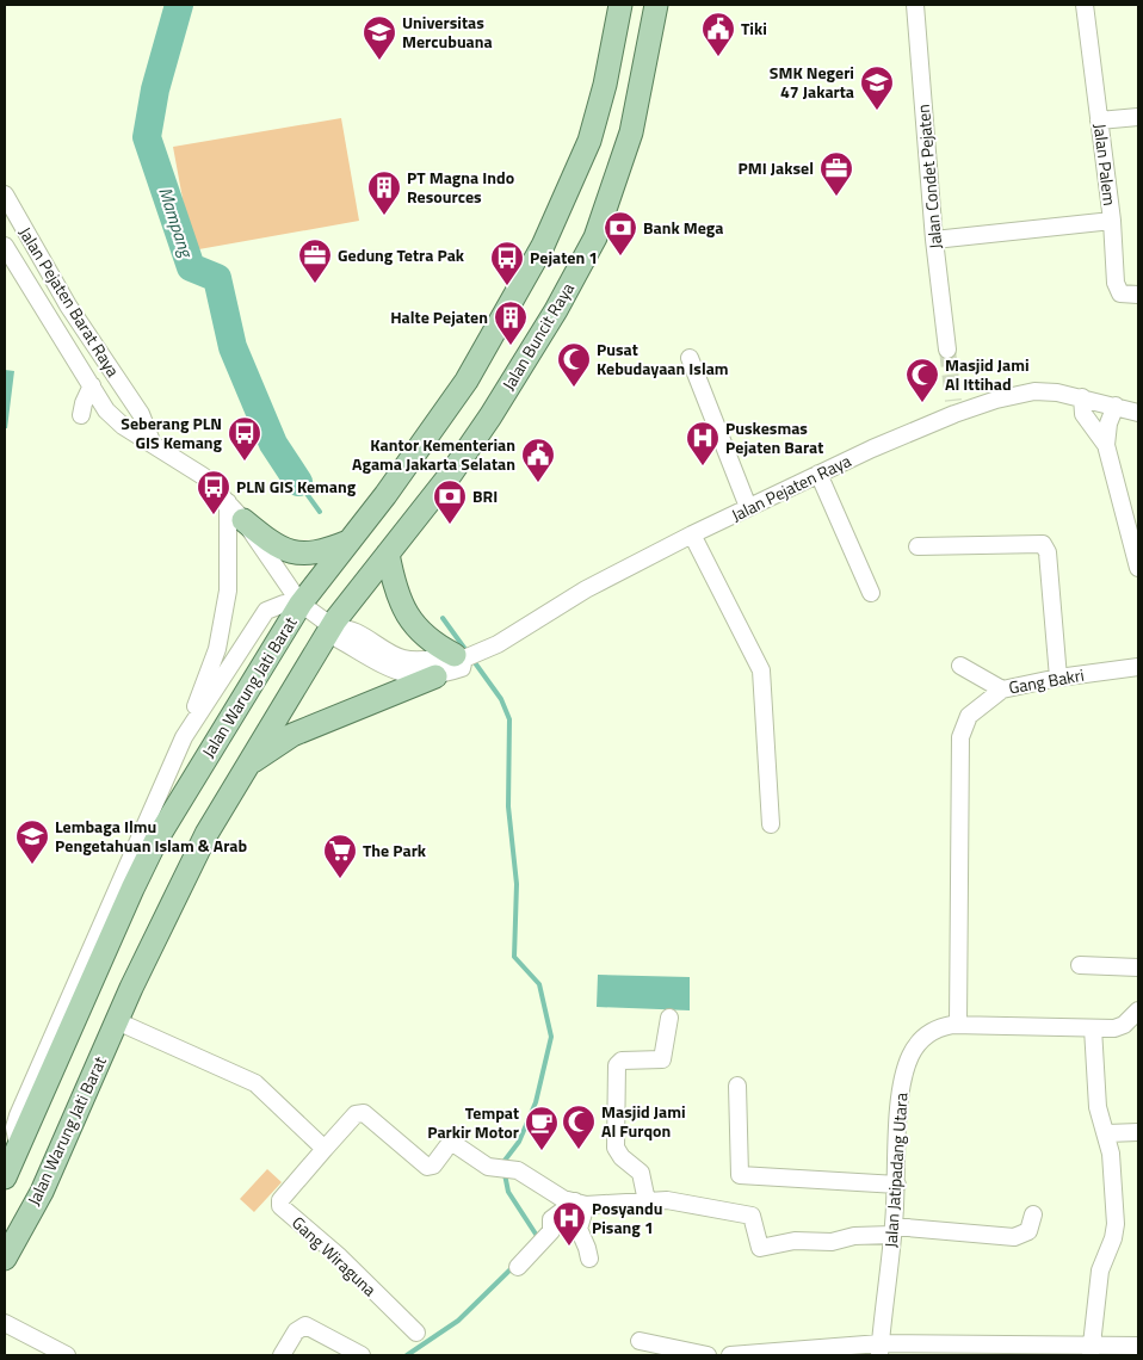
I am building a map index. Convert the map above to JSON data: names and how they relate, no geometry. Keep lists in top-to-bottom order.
{
  "streets": {
    "main road": ["Jalan Buncit Raya", "Jalan Warung Jati Barat"],
    "street": [
      "Jalan Palem",
      "Jalan Condet Pejaten",
      "Jalan Pejaten Barat Raya",
      "Jalan Pejaten Raya",
      "Gang Bakri",
      "Jalan Jatipadang Utara",
      "Gang Wiraguna"
    ]
  },
  "crossings": [
    ["Jalan Palem", "Jalan Condet Pejaten"],
    ["Jalan Pejaten Barat Raya", "Jalan Buncit Raya"],
    ["Jalan Pejaten Barat Raya", "Jalan Pejaten Raya"],
    ["Jalan Pejaten Barat Raya", "Jalan Warung Jati Barat"],
    ["Jalan Buncit Raya", "Jalan Pejaten Raya"],
    ["Jalan Buncit Raya", "Jalan Warung Jati Barat"],
    ["Jalan Pejaten Raya", "Jalan Warung Jati Barat"]
  ],
  "water": ["Mampang"],
  "places": {
    "public building": ["Tiki", "Kantor Kementerian Agama Jakarta Selatan"],
    "school or university": ["Universitas Mercubuana", "SMK Negeri 47 Jakarta", "Lembaga Ilmu Pengetahuan Islam & Arab"],
    "office": ["PMI Jaksel", "Gedung Tetra Pak"],
    "building": ["PT Magna Indo Resources", "Halte Pejaten"],
    "bank": ["Bank Mega", "BRI"],
    "bus stop": ["Pejaten 1", "Seberang PLN GIS Kemang", "PLN GIS Kemang"],
    "mosque": ["Pusat Kebudayaan Islam", "Masjid Jami Al Ittihad", "Masjid Jami Al Furqon"],
    "hospital": ["Puskesmas Pejaten Barat", "Posyandu Pisang 1"],
    "supermarket": ["The Park"],
    "cafe": ["Tempat Parkir Motor"]
  }
}
